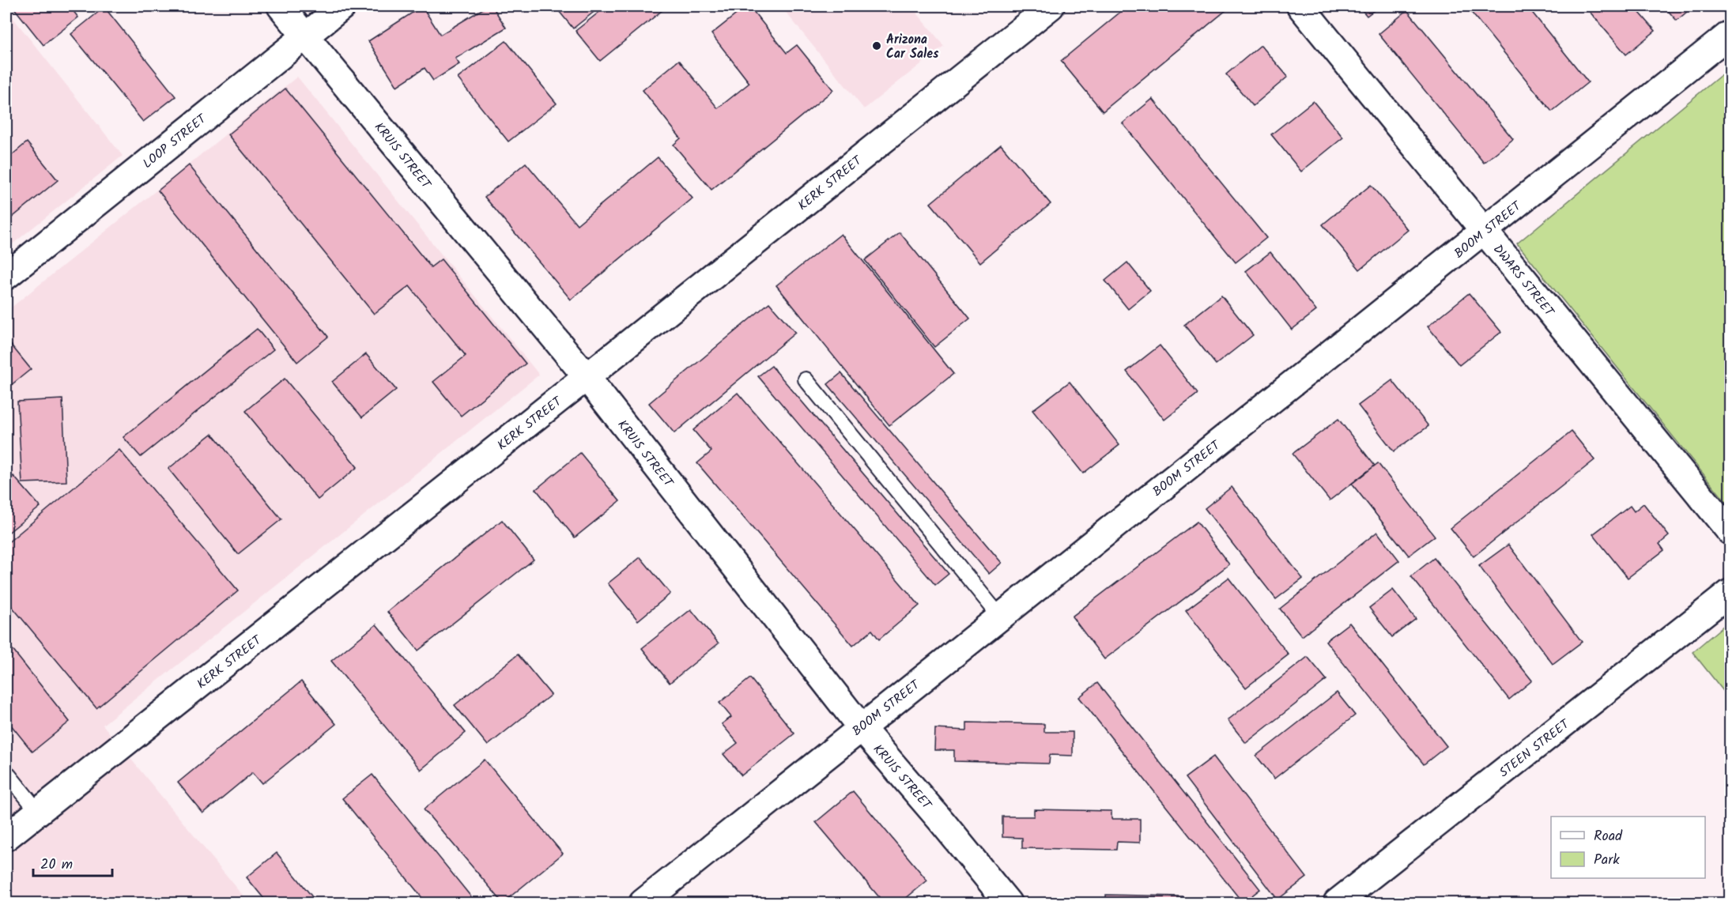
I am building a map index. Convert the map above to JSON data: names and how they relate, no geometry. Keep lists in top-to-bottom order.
{
  "streets": {
    "street": [
      "LOOP STREET",
      "KRUIS STREET",
      "KERK STREET",
      "BOOM STREET",
      "DWARS STREET",
      "STEEN STREET"
    ]
  },
  "crossings": [
    ["LOOP STREET", "KRUIS STREET"],
    ["KRUIS STREET", "KERK STREET"],
    ["KRUIS STREET", "BOOM STREET"],
    ["BOOM STREET", "DWARS STREET"]
  ],
  "places": ["Arizona Car Sales"],
  "legend": ["Road", "Park"],
  "scale_bar": "20 m"
}
